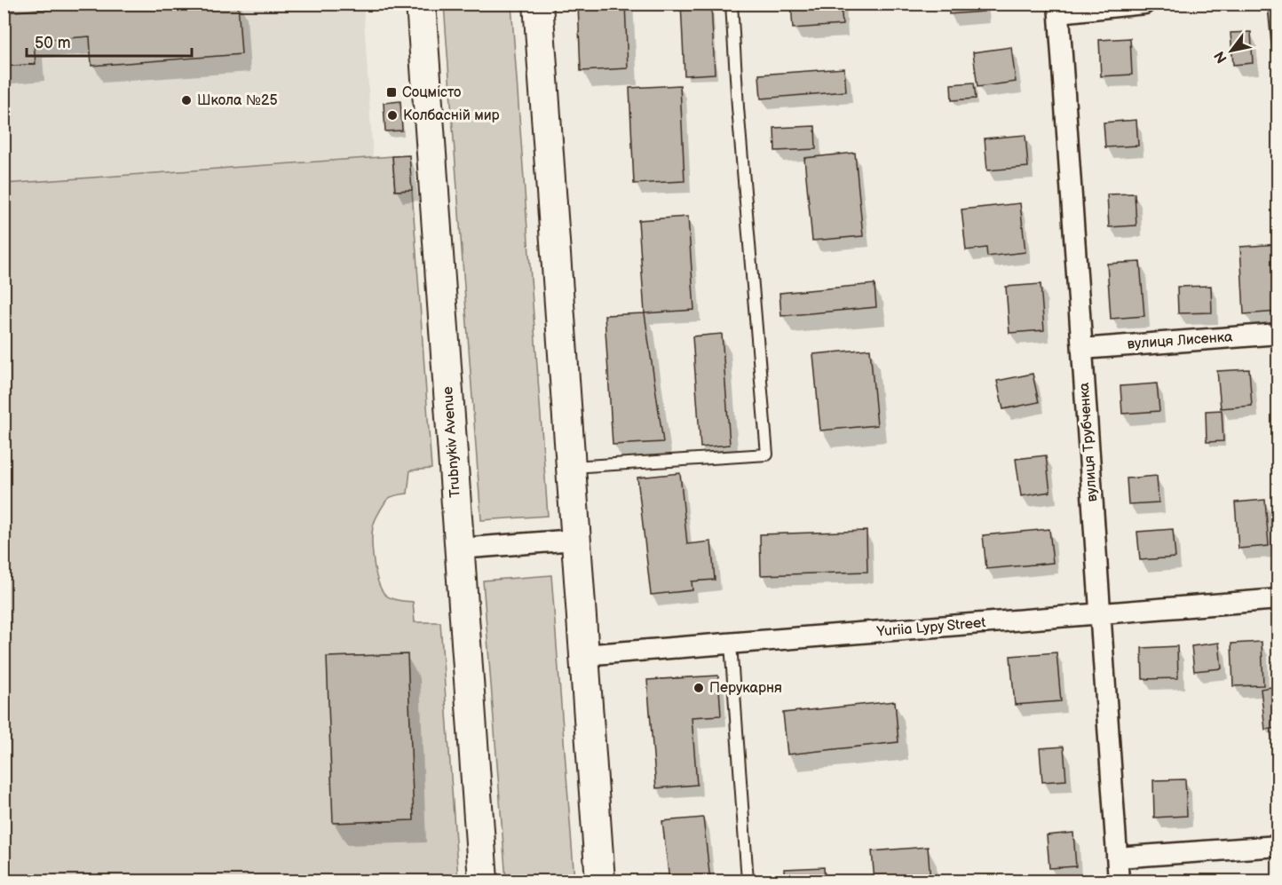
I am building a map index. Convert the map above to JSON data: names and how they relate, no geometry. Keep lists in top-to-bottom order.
{
  "streets": {
    "main road": ["Trubnykiv Avenue"],
    "street": ["вулиця Лисенка", "вулиця Трубченка", "Yuriia Lypy Street"]
  },
  "crossings": [
    ["вулиця Лисенка", "вулиця Трубченка"],
    ["вулиця Трубченка", "Yuriia Lypy Street"]
  ],
  "places": {
    "transit": ["Соцмісто"],
    "other": ["Школа №25", "Колбасній мир", "Перукарня"]
  },
  "scale_bar": "50 m",
  "north": "bottom left"
}
